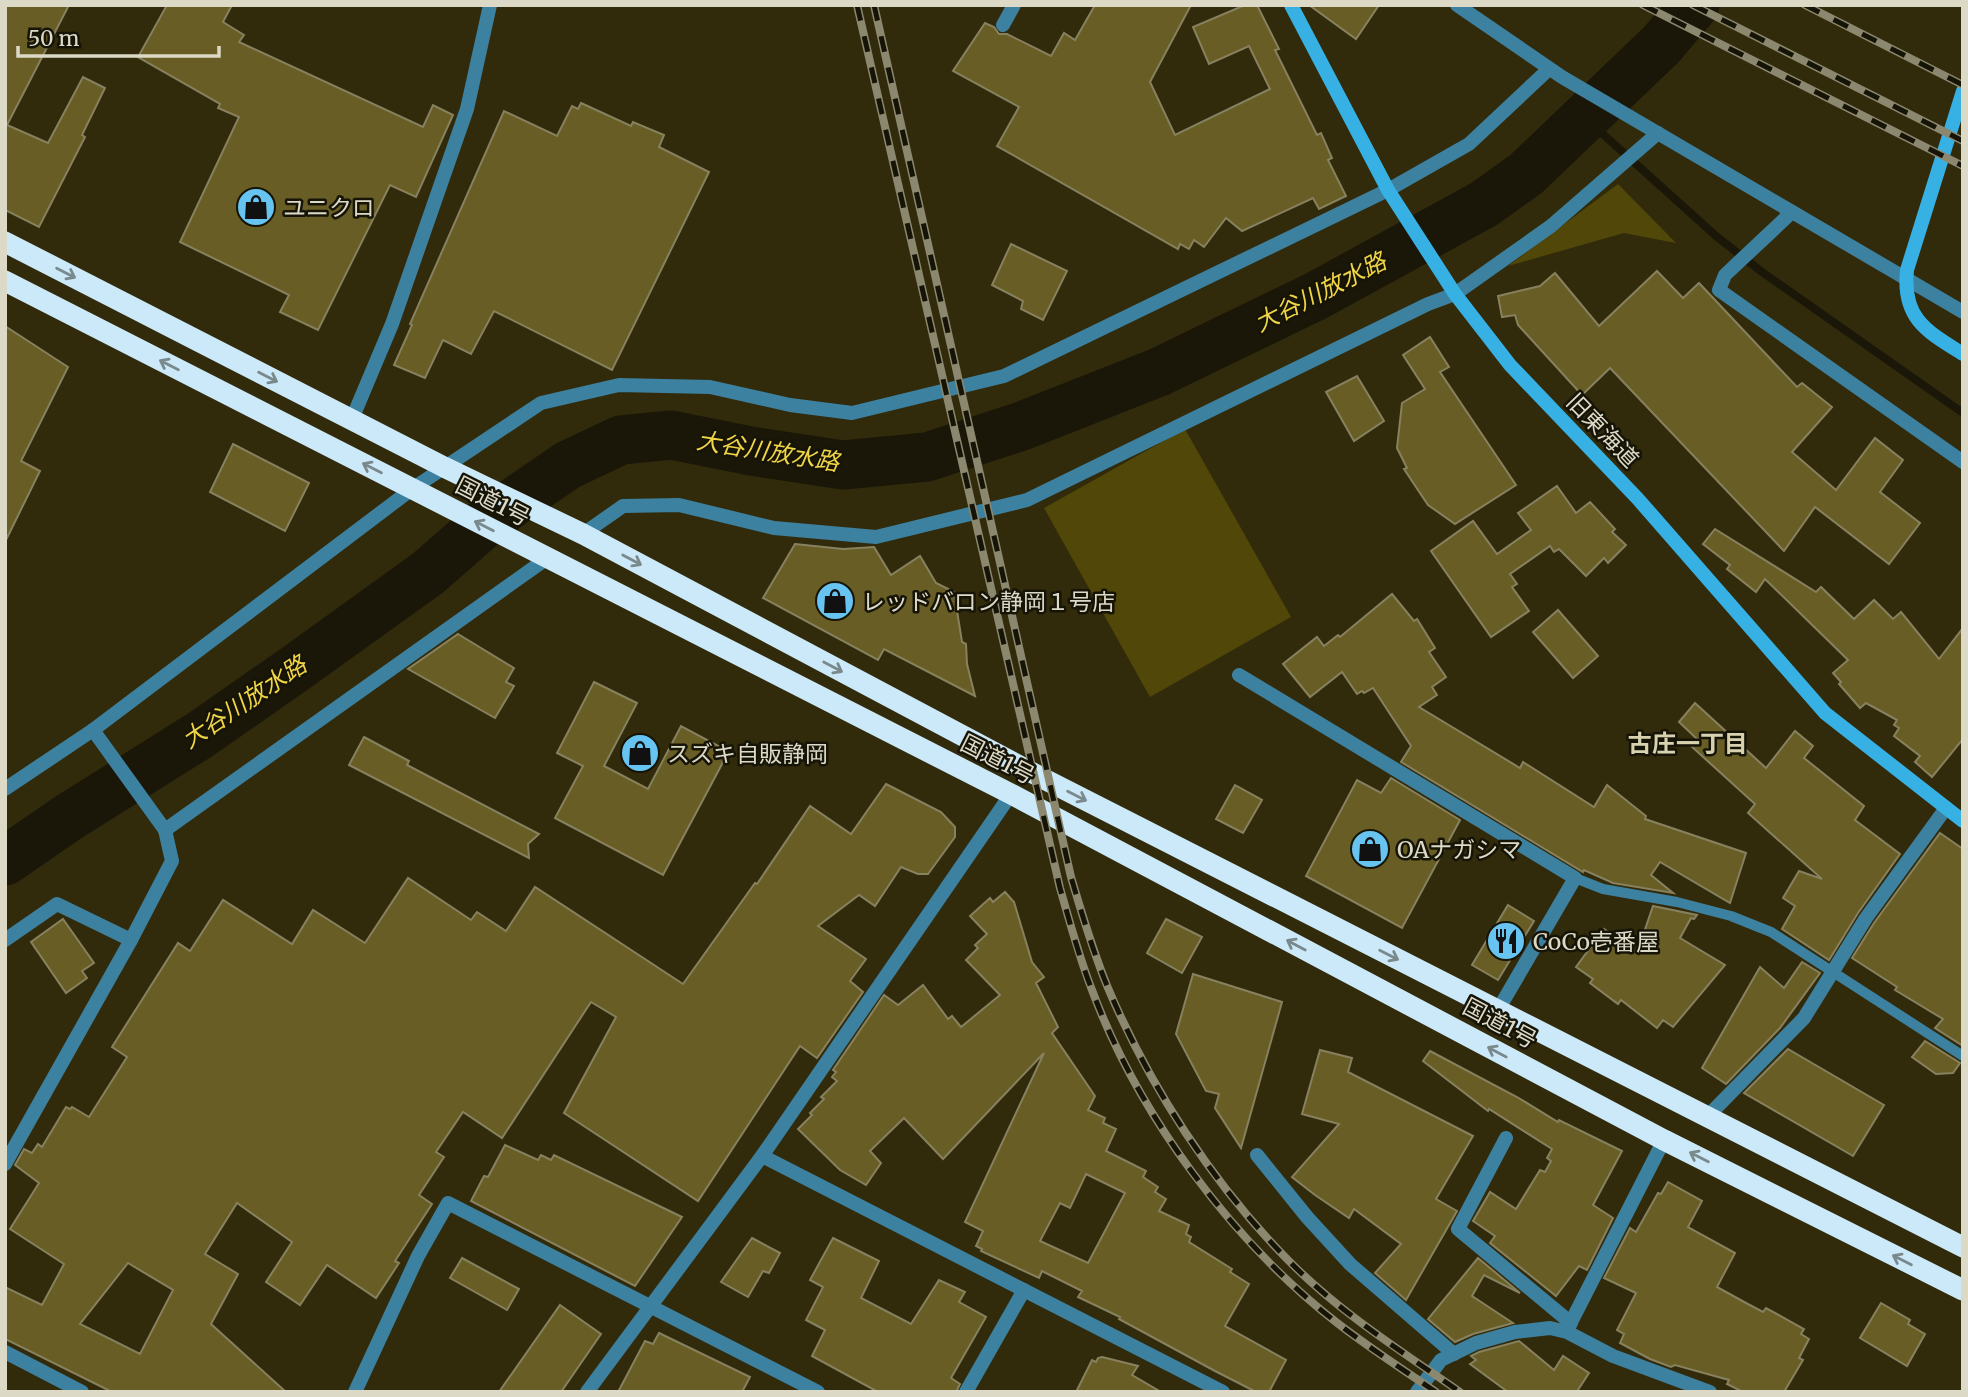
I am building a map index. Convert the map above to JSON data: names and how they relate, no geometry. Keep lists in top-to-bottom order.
{
  "streets": {
    "highway": ["国道1号"],
    "street": ["旧東海道"]
  },
  "districts": ["古庄一丁目"],
  "water": ["大谷川放水路"],
  "places": {
    "shop": [
      "ユニクロ",
      "レッドバロン静岡１号店",
      "スズキ自販静岡",
      "OAナガシマ"
    ],
    "restaurant": ["CoCo壱番屋"]
  },
  "scale_bar": "50 m"
}
